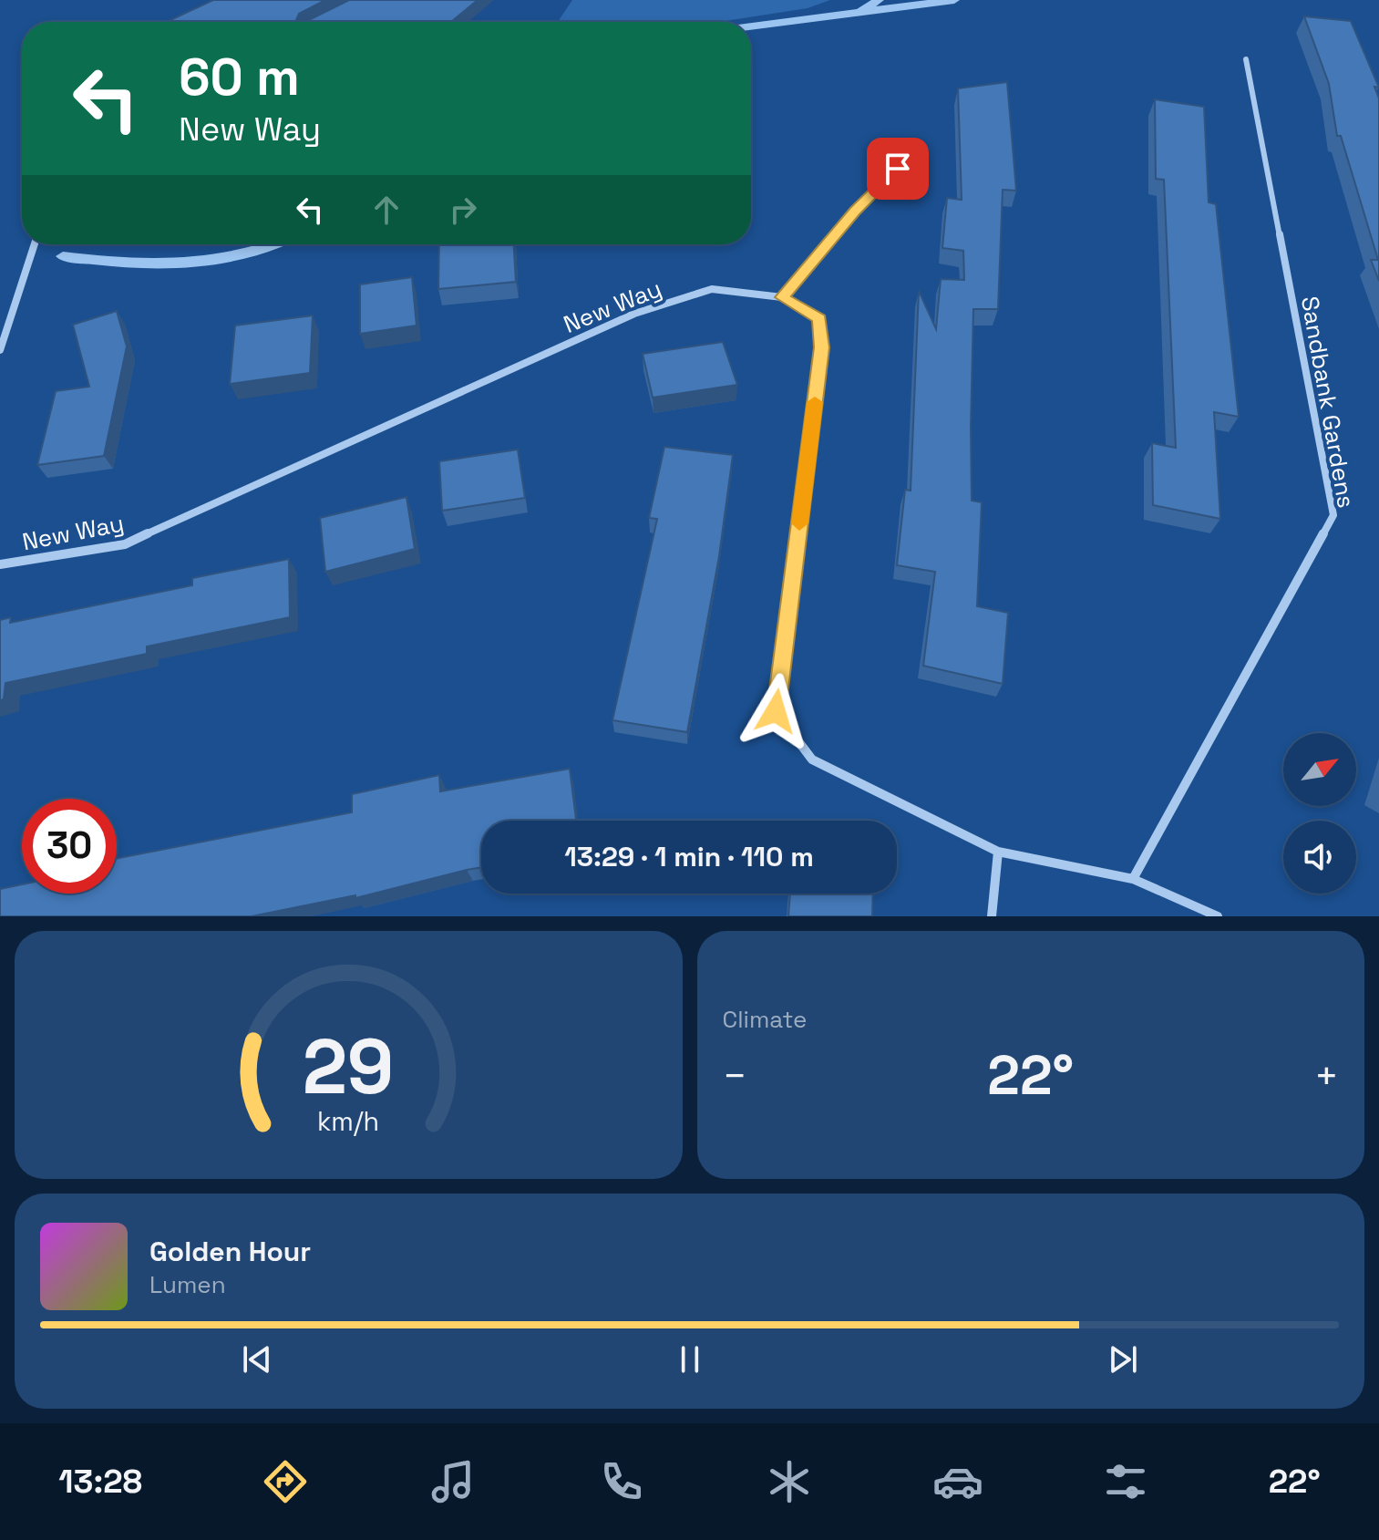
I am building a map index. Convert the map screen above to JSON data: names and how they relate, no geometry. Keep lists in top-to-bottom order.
{
  "streets": {
    "street": ["New Way", "Sandbank Gardens"]
  },
  "north": "top right",
  "page": {
    "turn": ["60 m", "New Way"],
    "limit": "30",
    "trip": "13:29 · 1 min · 110 m",
    "tile": "Climate",
    "heat": ["−", "22°", "+"],
    "song": ["Golden Hour", "Lumen"],
    "tabs": ["13:28", "22°"],
    "gauge": ["29", "km/h"]
  }
}
